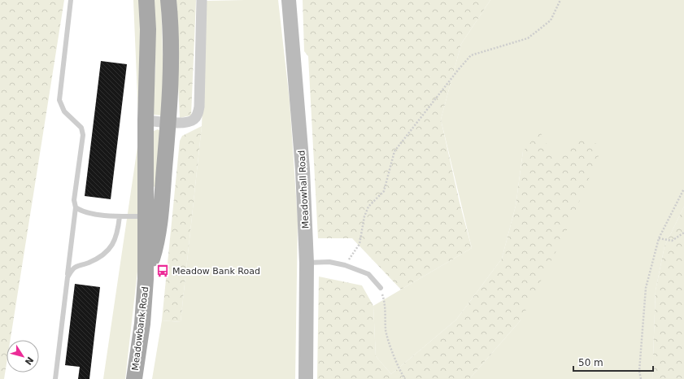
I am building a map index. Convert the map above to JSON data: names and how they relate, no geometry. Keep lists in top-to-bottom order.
{
  "streets": {
    "main road": ["Meadowbank Road"],
    "street": ["Meadowhall Road"]
  },
  "places": {
    "bus stop": ["Meadow Bank Road"]
  },
  "scale_bar": "50 m",
  "north": "bottom right"
}
